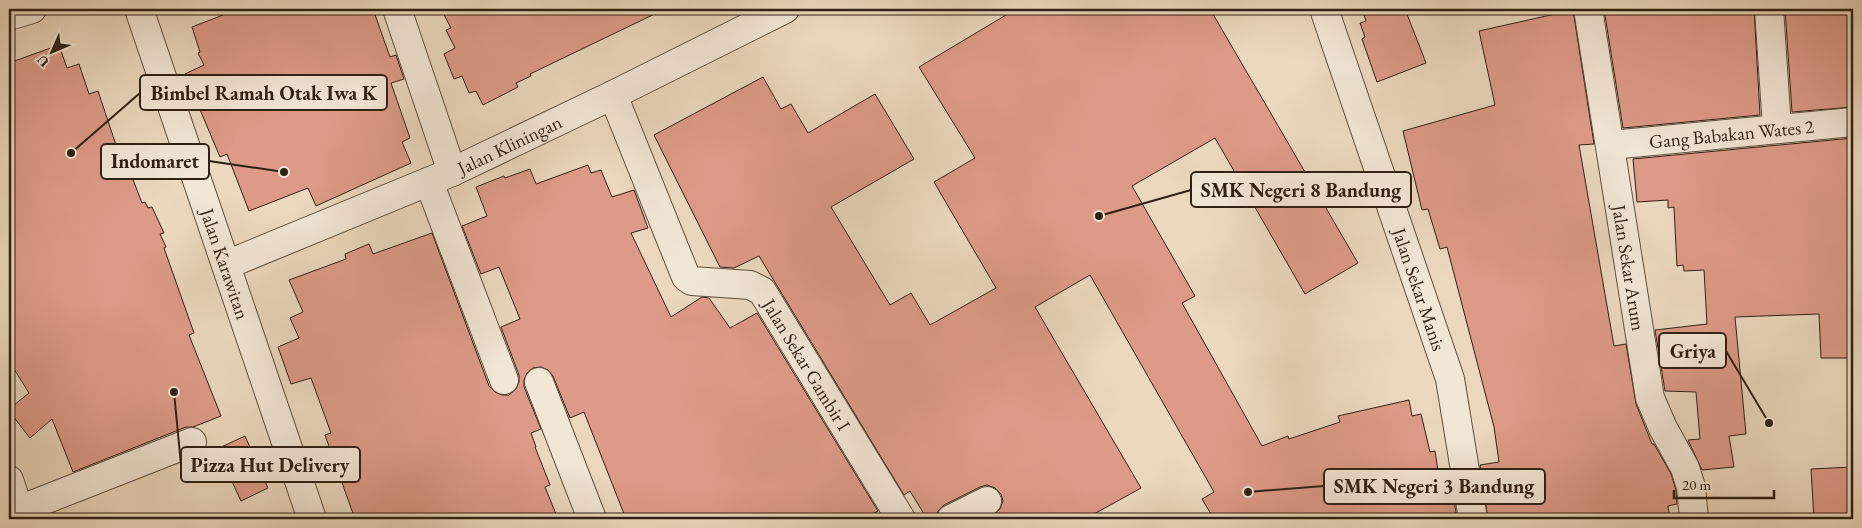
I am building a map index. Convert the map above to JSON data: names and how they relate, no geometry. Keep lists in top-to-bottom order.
{
  "streets": {
    "street": [
      "Gang Babakan Wates 2",
      "Jalan Kliningan",
      "Jalan Karawitan",
      "Jalan Sekar Arum",
      "Jalan Sekar Manis",
      "Jalan Sekar Gambir I"
    ]
  },
  "crossings": [
    ["Gang Babakan Wates 2", "Jalan Sekar Arum"],
    ["Jalan Kliningan", "Jalan Karawitan"],
    ["Jalan Kliningan", "Jalan Sekar Gambir I"]
  ],
  "places": [
    "Bimbel Ramah Otak Iwa K",
    "Indomaret",
    "SMK Negeri 8 Bandung",
    "Pizza Hut Delivery",
    "Griya",
    "SMK Negeri 3 Bandung"
  ],
  "scale_bar": "20 m",
  "north": "bottom left"
}
